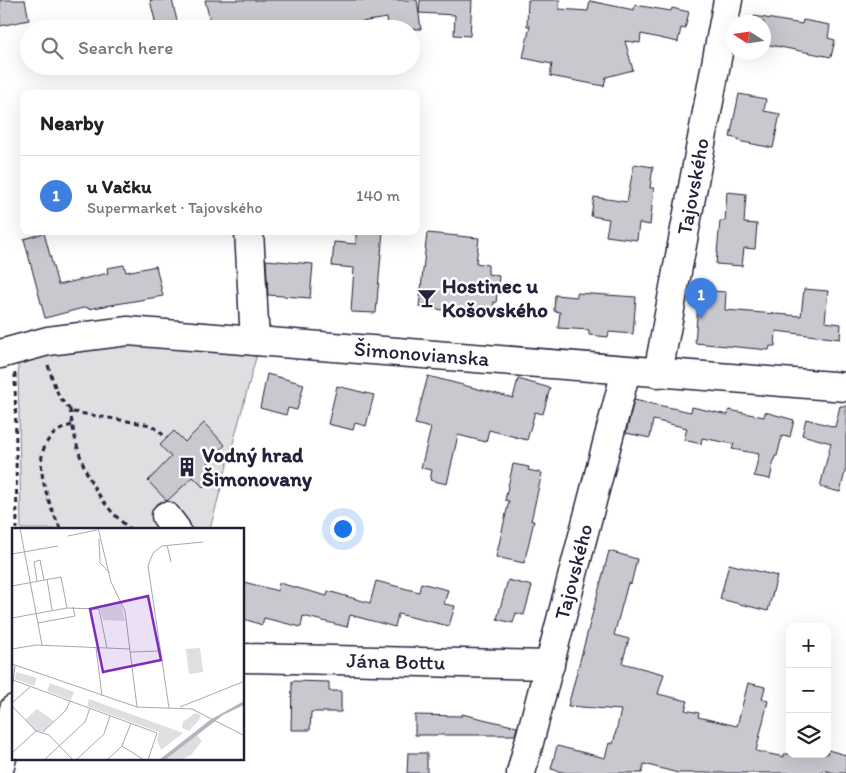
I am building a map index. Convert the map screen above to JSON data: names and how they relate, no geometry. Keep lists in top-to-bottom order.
{
  "streets": {
    "street": ["Tajovského", "Šimonovianska", "Jána Bottu"]
  },
  "crossings": [
    ["Tajovského", "Šimonovianska"],
    ["Tajovského", "Jána Bottu"]
  ],
  "places": {
    "bar": ["Hostinec u Košovského"],
    "building": ["Vodný hrad Šimonovany"]
  },
  "north": "left",
  "page": {
    "search": "Search here",
    "heading": "Nearby",
    "list": [
      {
        "mark": "1",
        "name": "u Vačku",
        "note": "Supermarket · Tajovského",
        "value": "140 m"
      }
    ],
    "pins": "1",
    "map_buttons": ["+", "−"]
  }
}
